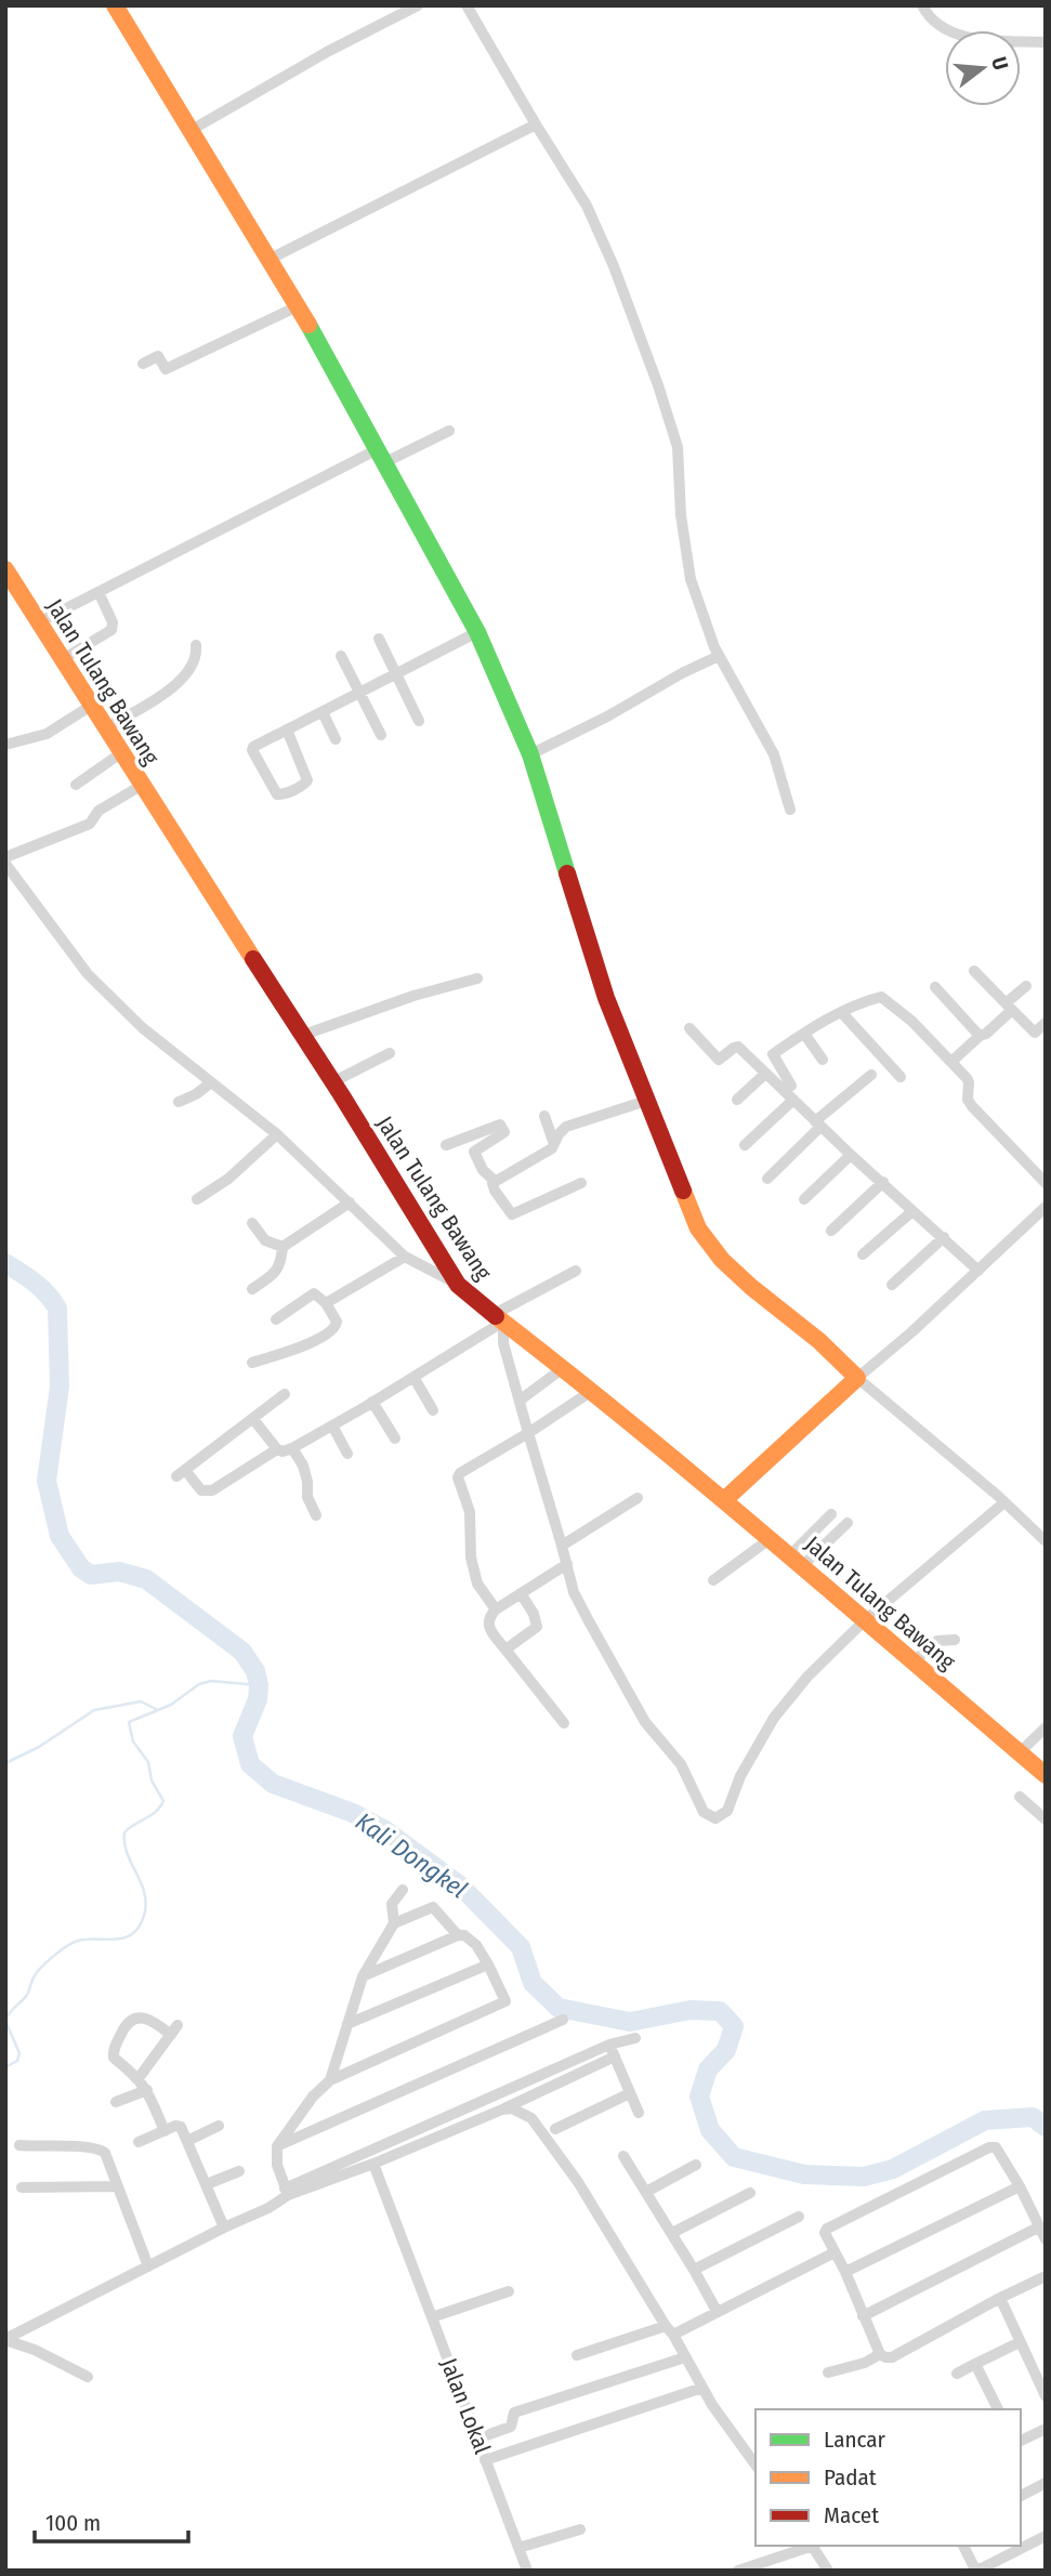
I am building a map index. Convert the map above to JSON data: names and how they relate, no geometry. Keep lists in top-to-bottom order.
{
  "streets": {
    "street": ["Jalan Tulang Bawang", "Jalan Lokal"]
  },
  "water": ["Kali Dongkel"],
  "legend": ["Lancar", "Padat", "Macet"],
  "scale_bar": "100 m",
  "north": "right"
}
